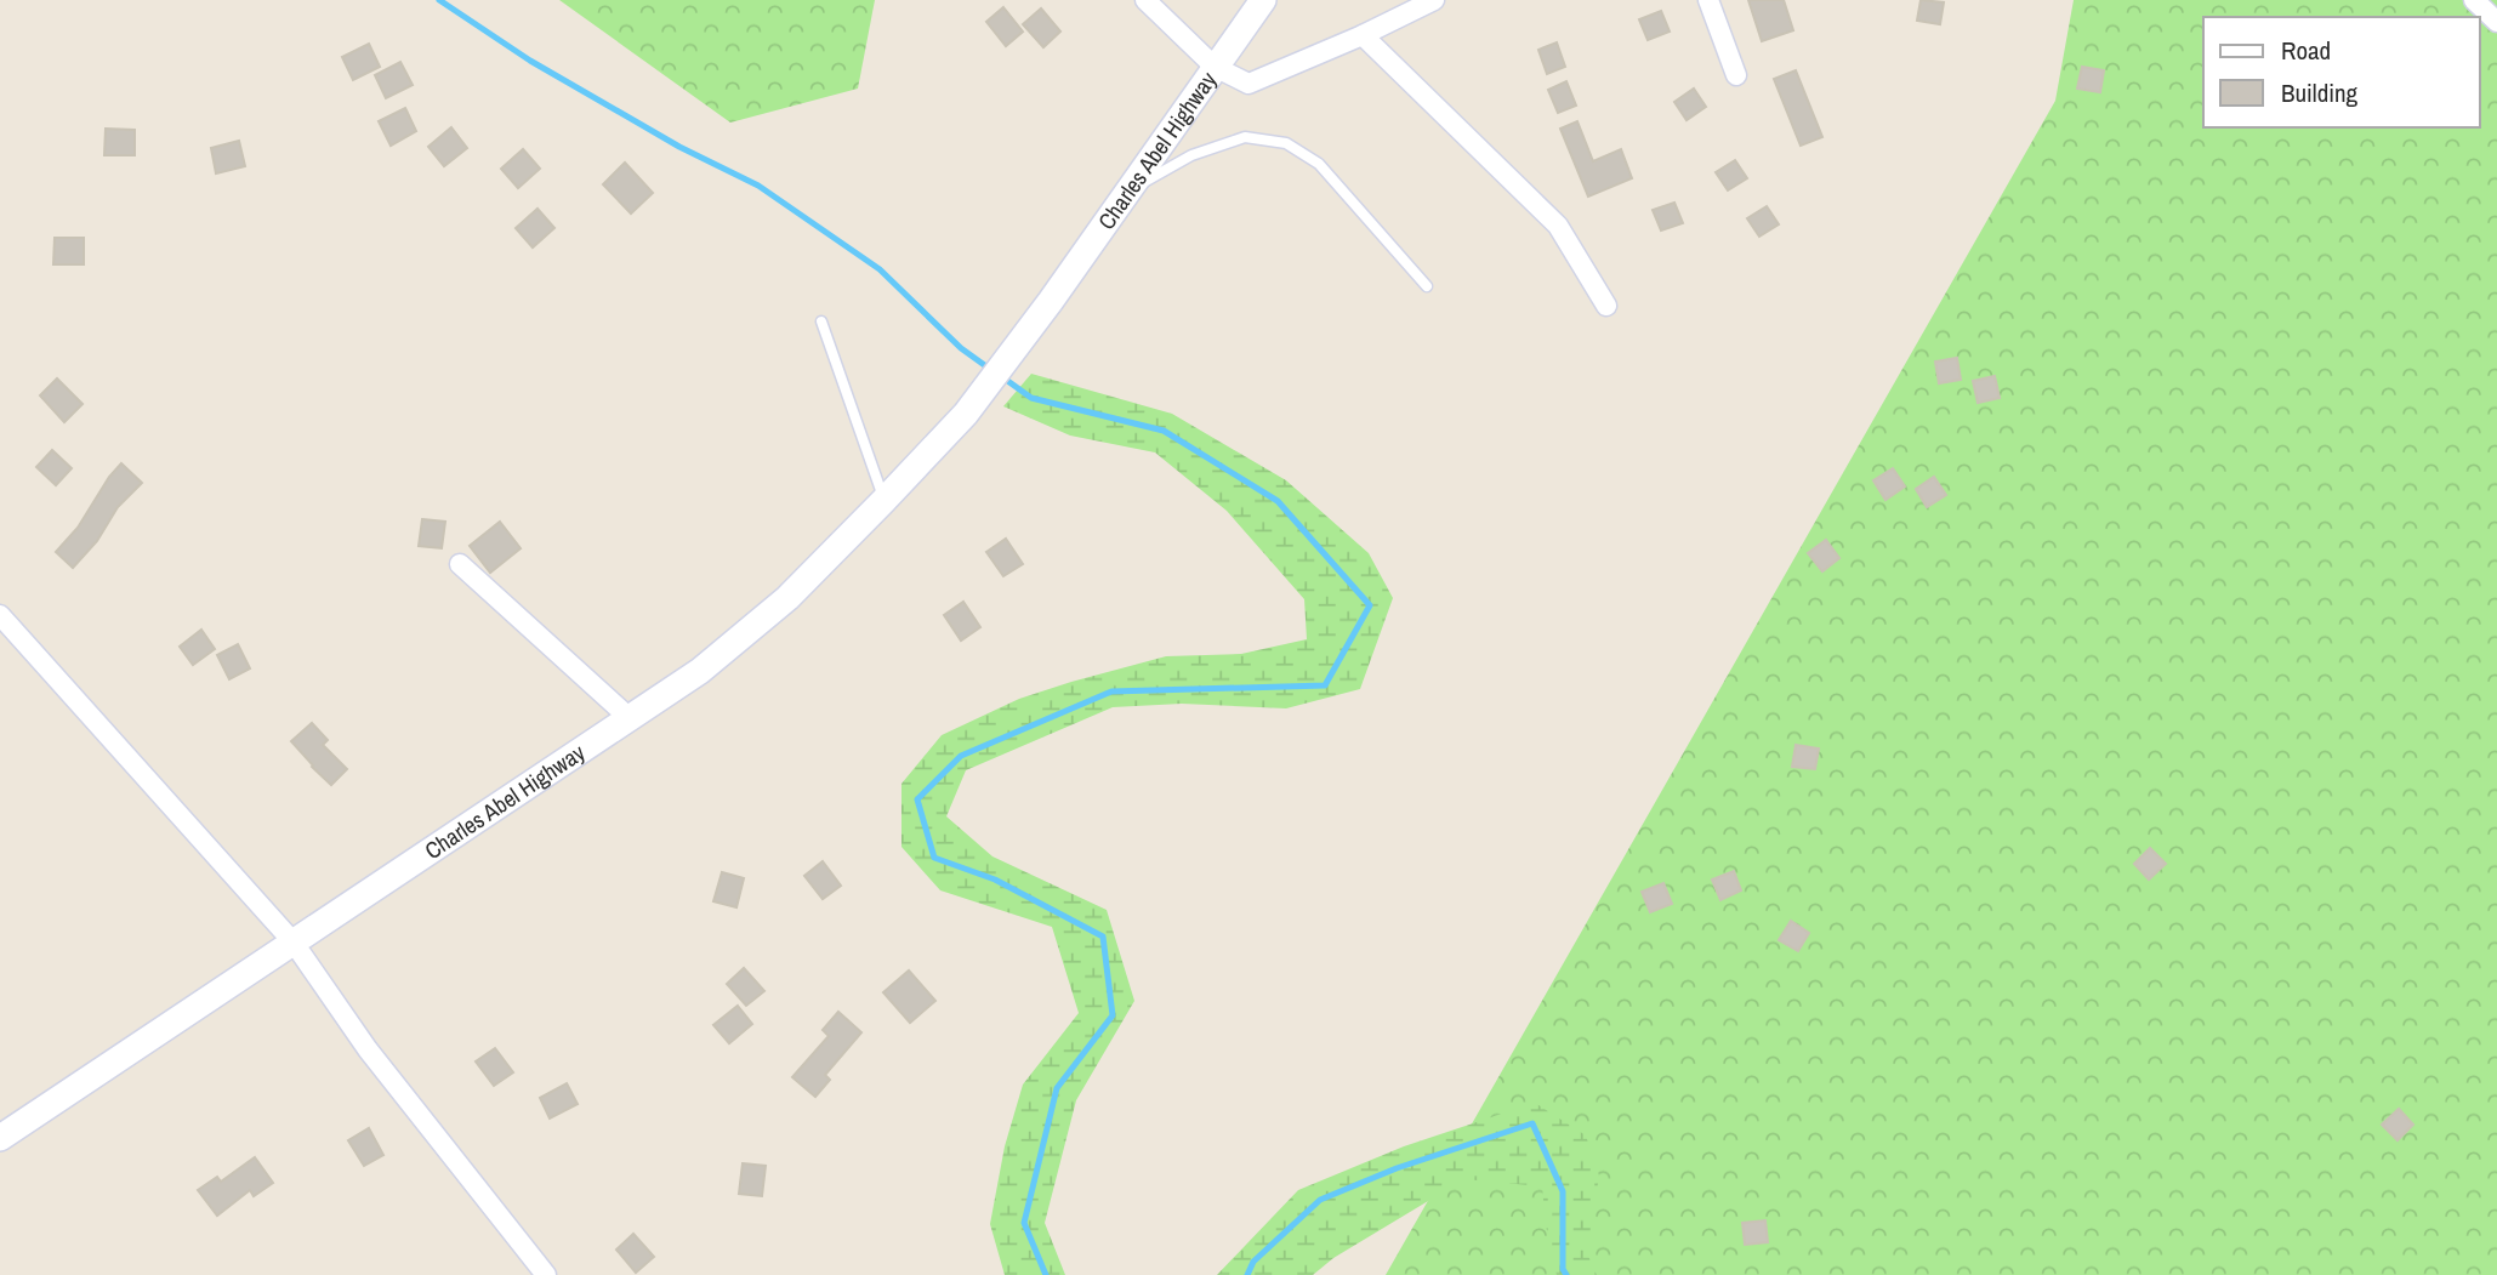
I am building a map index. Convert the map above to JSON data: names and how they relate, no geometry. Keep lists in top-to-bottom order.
{
  "streets": {
    "main road": ["Charles Abel Highway"]
  },
  "legend": ["Road", "Building"]
}
